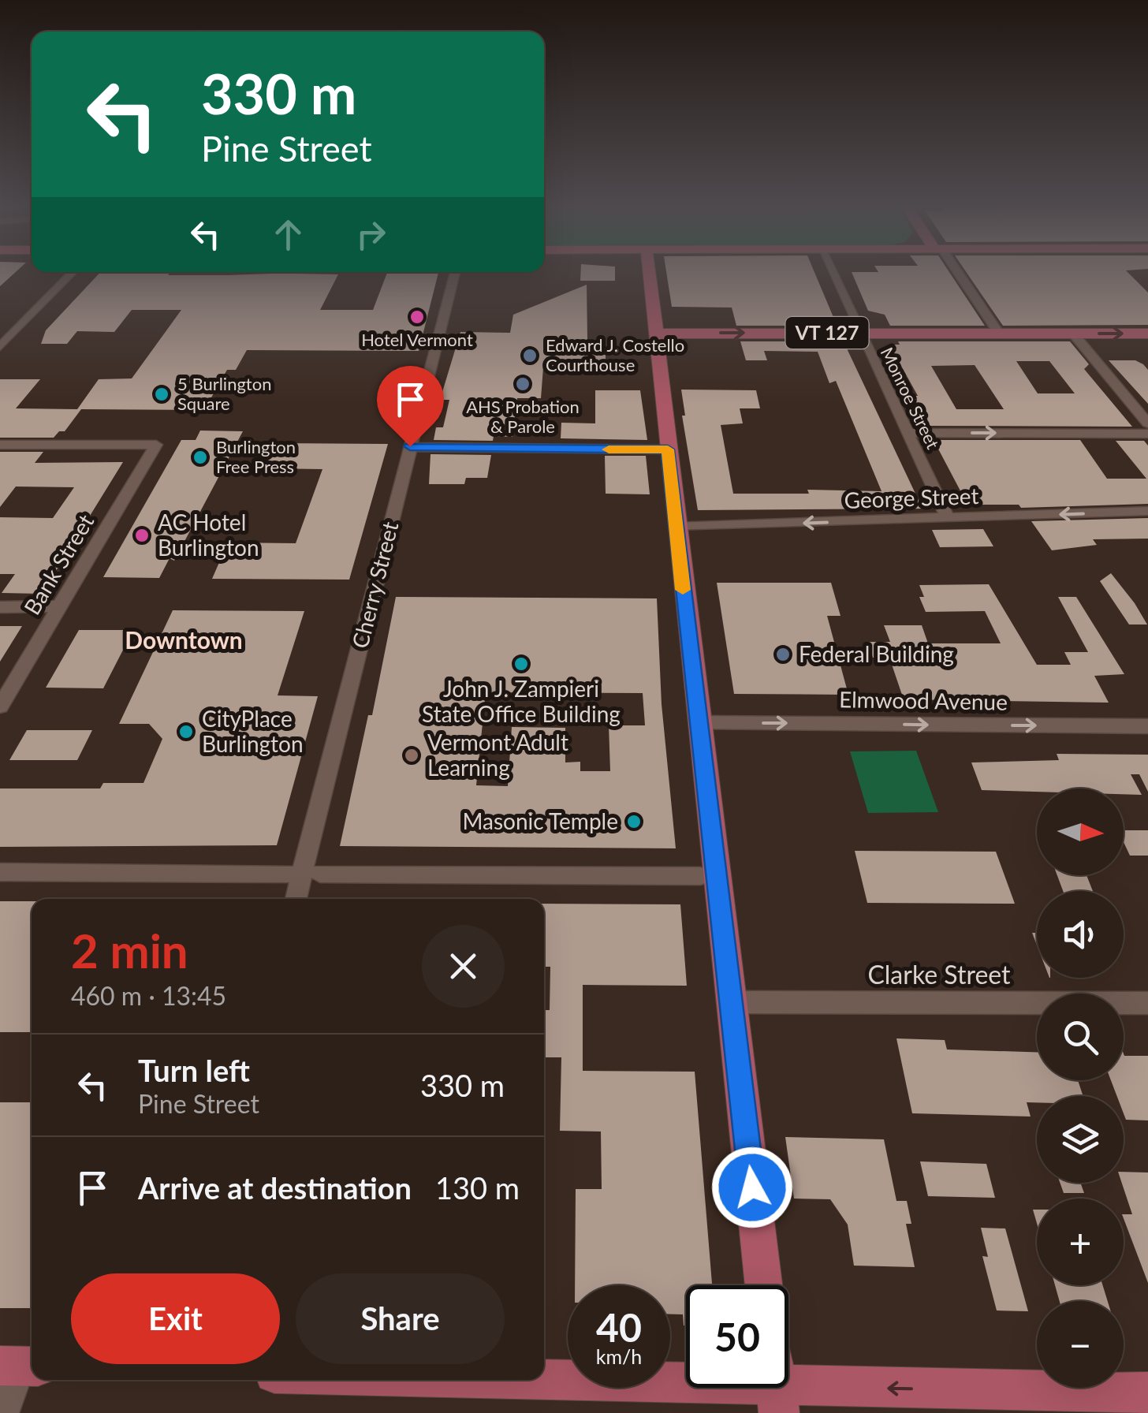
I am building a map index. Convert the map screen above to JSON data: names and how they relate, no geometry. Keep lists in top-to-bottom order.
{
  "streets": {
    "main road": ["VT 127"],
    "street": [
      "Monroe Street",
      "George Street",
      "Bank Street",
      "Cherry Street",
      "Elmwood Avenue",
      "Clarke Street"
    ]
  },
  "crossings": [
    ["VT 127", "Monroe Street"],
    ["Monroe Street", "George Street"]
  ],
  "one_way": ["Elmwood Avenue"],
  "districts": ["Downtown"],
  "places": [
    "Hotel Vermont",
    "Edward J. Costello Courthouse",
    "AHS Probation & Parole",
    "5 Burlington Square",
    "Burlington Free Press",
    "AC Hotel Burlington",
    "Federal Building",
    "John J. Zampieri State Office Building",
    "CityPlace Burlington",
    "Vermont Adult Learning",
    "Masonic Temple"
  ],
  "north": "right",
  "page": {
    "turn": ["330 m", "Pine Street"],
    "map_buttons": ["+", "−"],
    "heading": ["2 min", "460 m · 13:45"],
    "list": [
      {
        "name": "Turn left",
        "note": "Pine Street",
        "value": "330 m"
      },
      {
        "name": "Arrive at destination",
        "value": "130 m"
      }
    ],
    "buttons": ["Exit", "Share"],
    "speed": "40 km/h",
    "limit": "50"
  }
}
